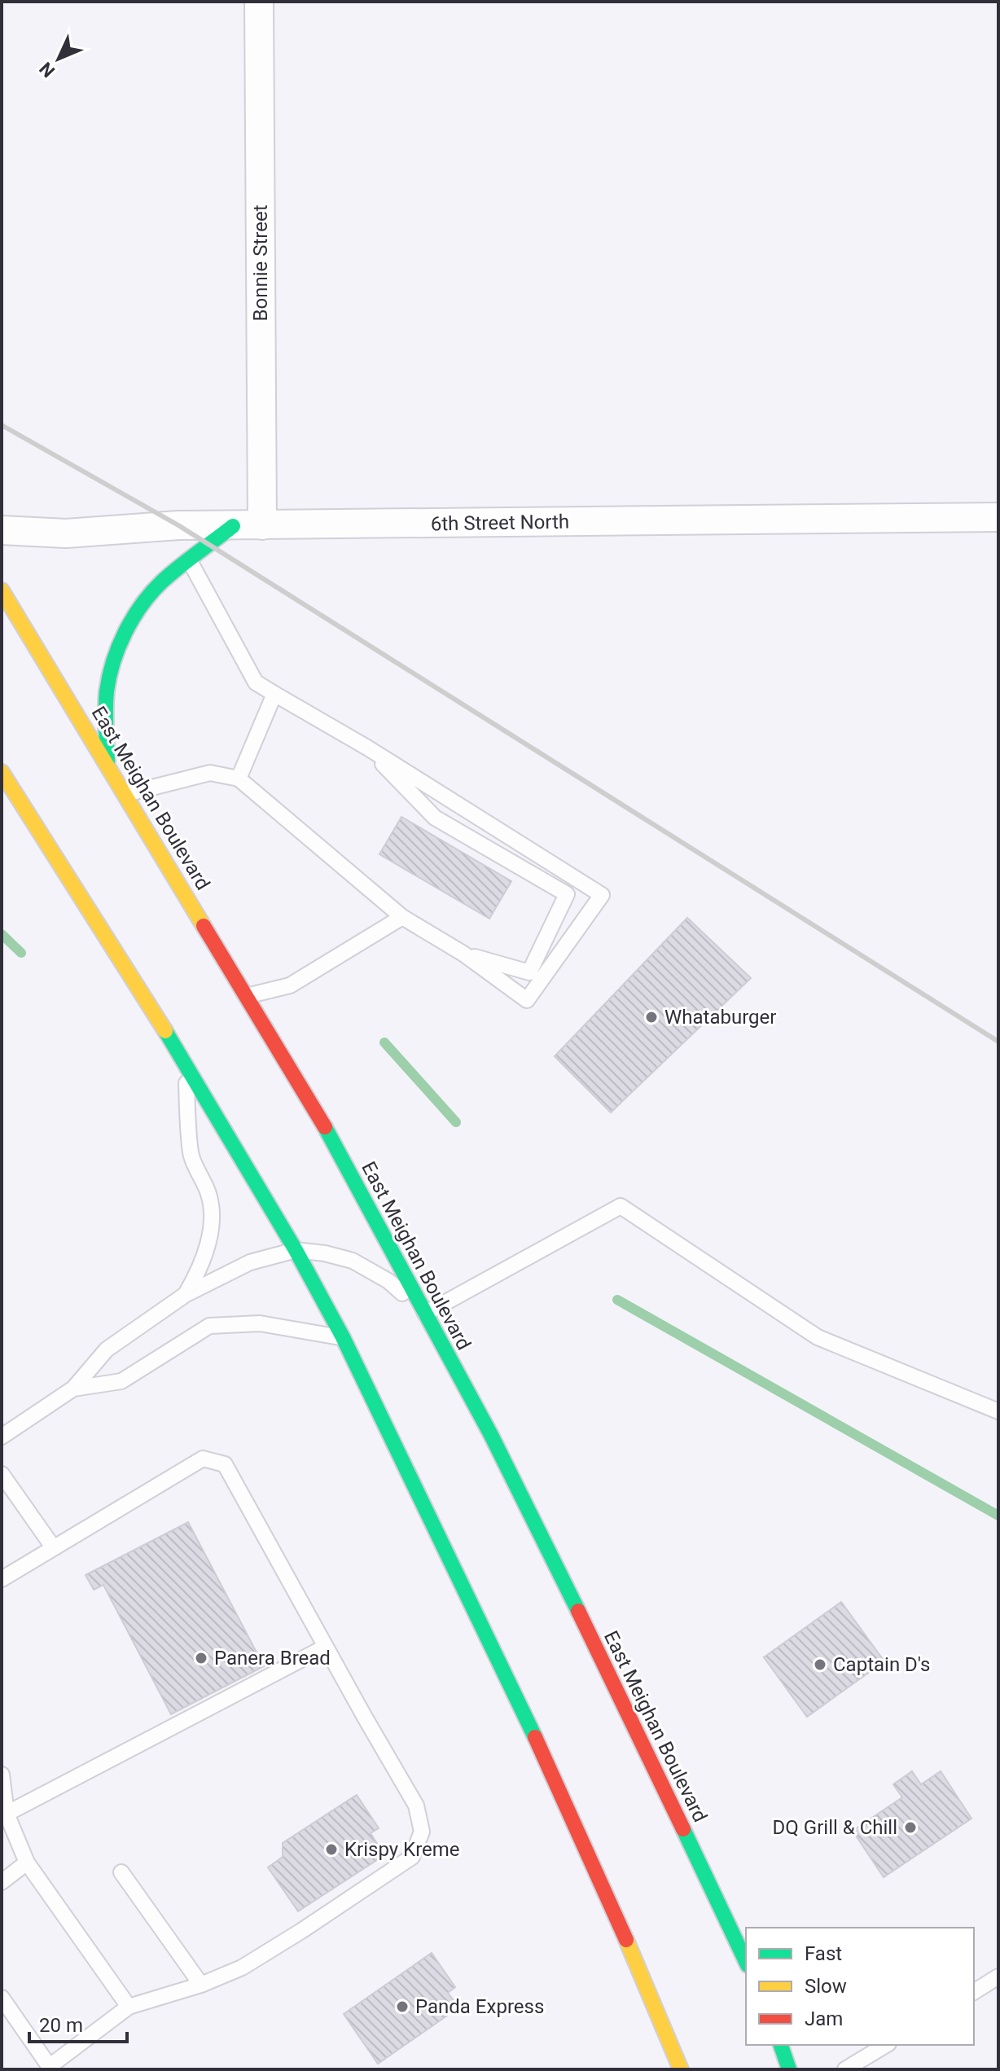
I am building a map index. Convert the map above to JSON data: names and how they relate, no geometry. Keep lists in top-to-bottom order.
{
  "streets": {
    "highway": ["East Meighan Boulevard"],
    "street": ["Bonnie Street", "6th Street North"]
  },
  "crossings": [
    ["Bonnie Street", "6th Street North"]
  ],
  "places": [
    "Whataburger",
    "Panera Bread",
    "Captain D's",
    "DQ Grill & Chill",
    "Krispy Kreme",
    "Panda Express"
  ],
  "legend": ["Fast", "Slow", "Jam"],
  "scale_bar": "20 m",
  "north": "bottom left"
}
